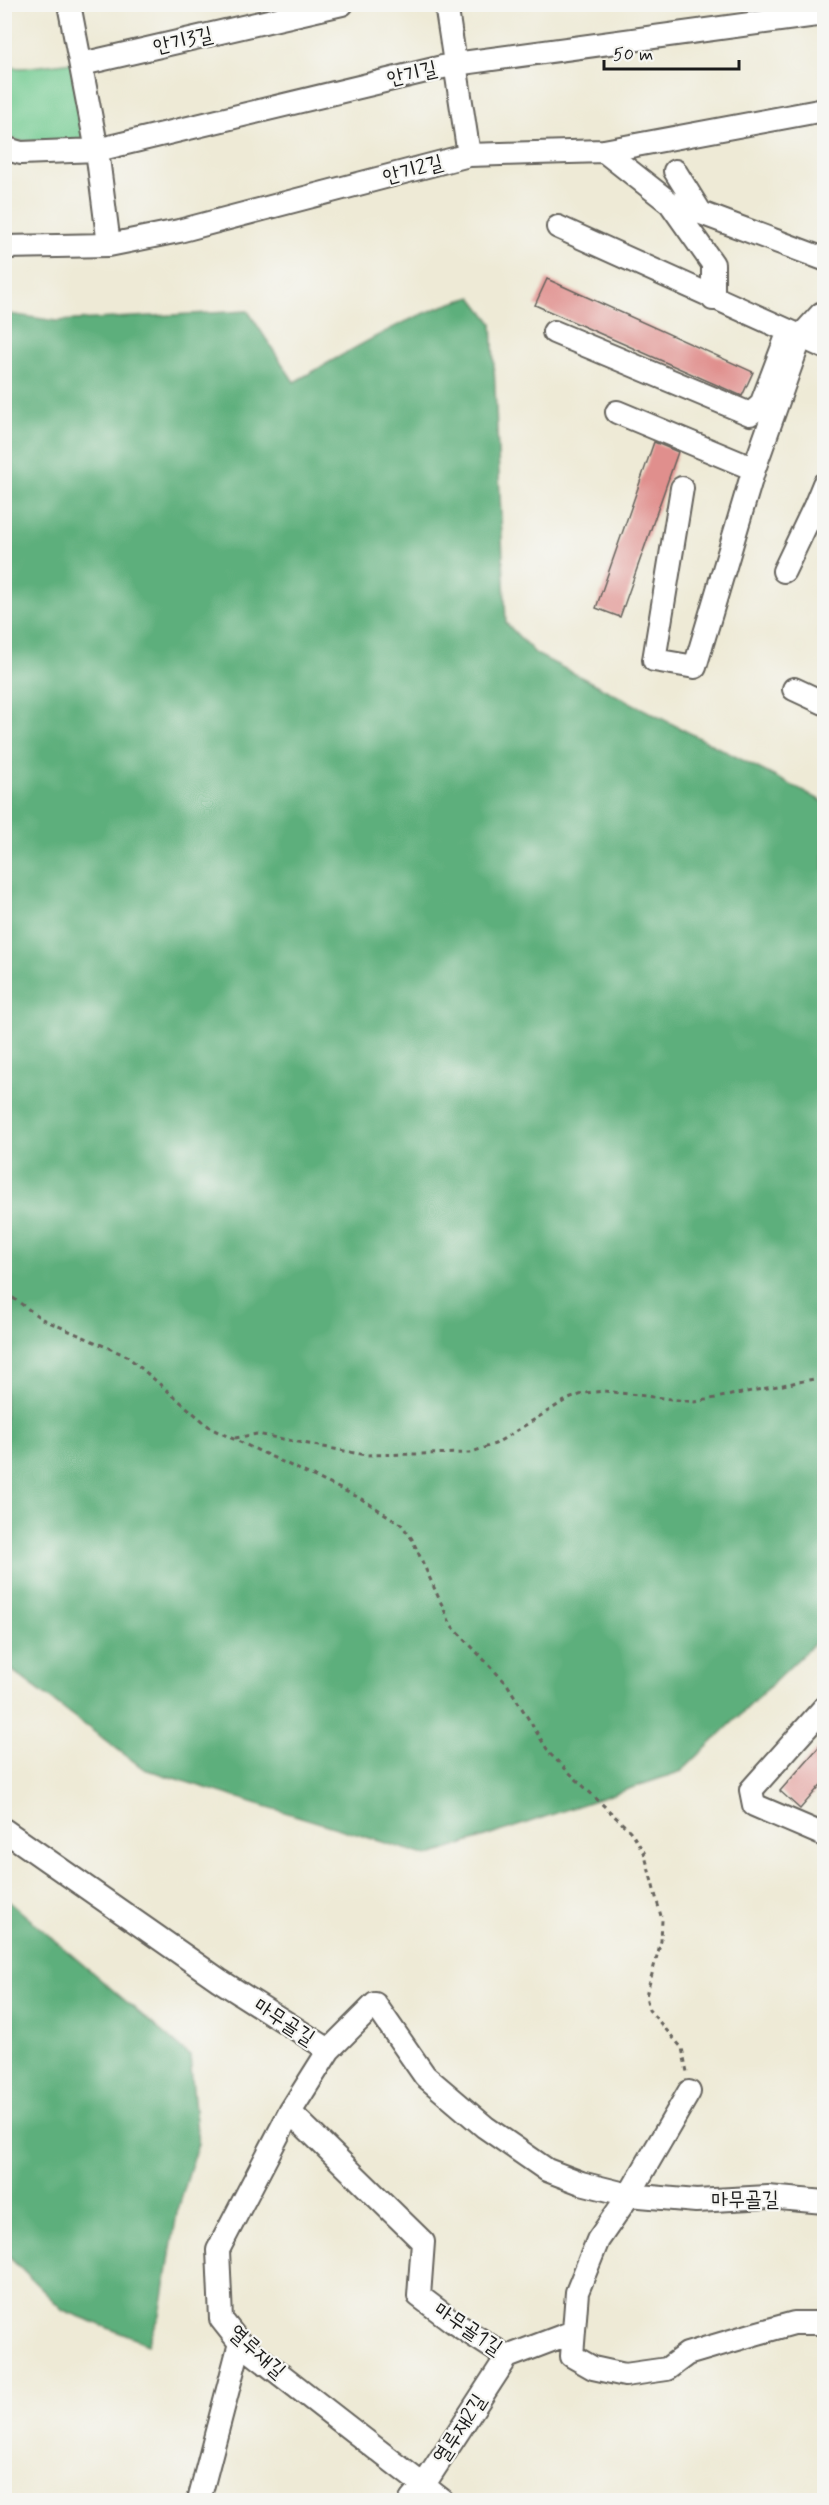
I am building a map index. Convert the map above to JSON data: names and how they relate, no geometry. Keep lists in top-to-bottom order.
{
  "streets": {
    "street": [
      "안기3길",
      "안기길",
      "안기2길",
      "마무골길",
      "마무골1길",
      "열루재길",
      "열루재2길"
    ]
  },
  "crossings": [
    ["마무골길", "열루재길"],
    ["마무골1길", "열루재길"],
    ["마무골1길", "열루재2길"],
    ["열루재길", "열루재2길"]
  ],
  "scale_bar": "50 m"
}
